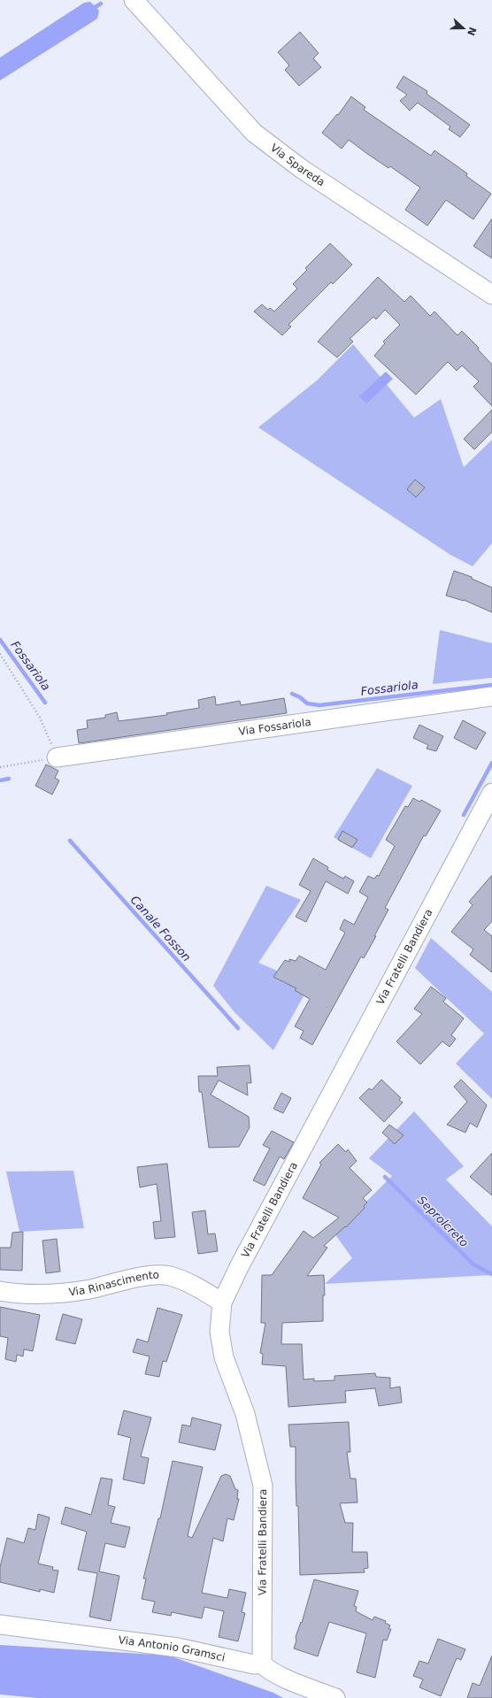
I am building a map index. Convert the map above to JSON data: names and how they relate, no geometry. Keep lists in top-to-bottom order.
{
  "streets": {
    "street": [
      "Via Spareda",
      "Via Fossariola",
      "Via Fratelli Bandiera",
      "Via Rinascimento",
      "Via Antonio Gramsci"
    ]
  },
  "crossings": [
    ["Via Fratelli Bandiera", "Via Rinascimento"],
    ["Via Fratelli Bandiera", "Via Antonio Gramsci"]
  ],
  "water": ["Fossariola", "Canale Fosson", "Seprolcreto"],
  "north": "right"
}
